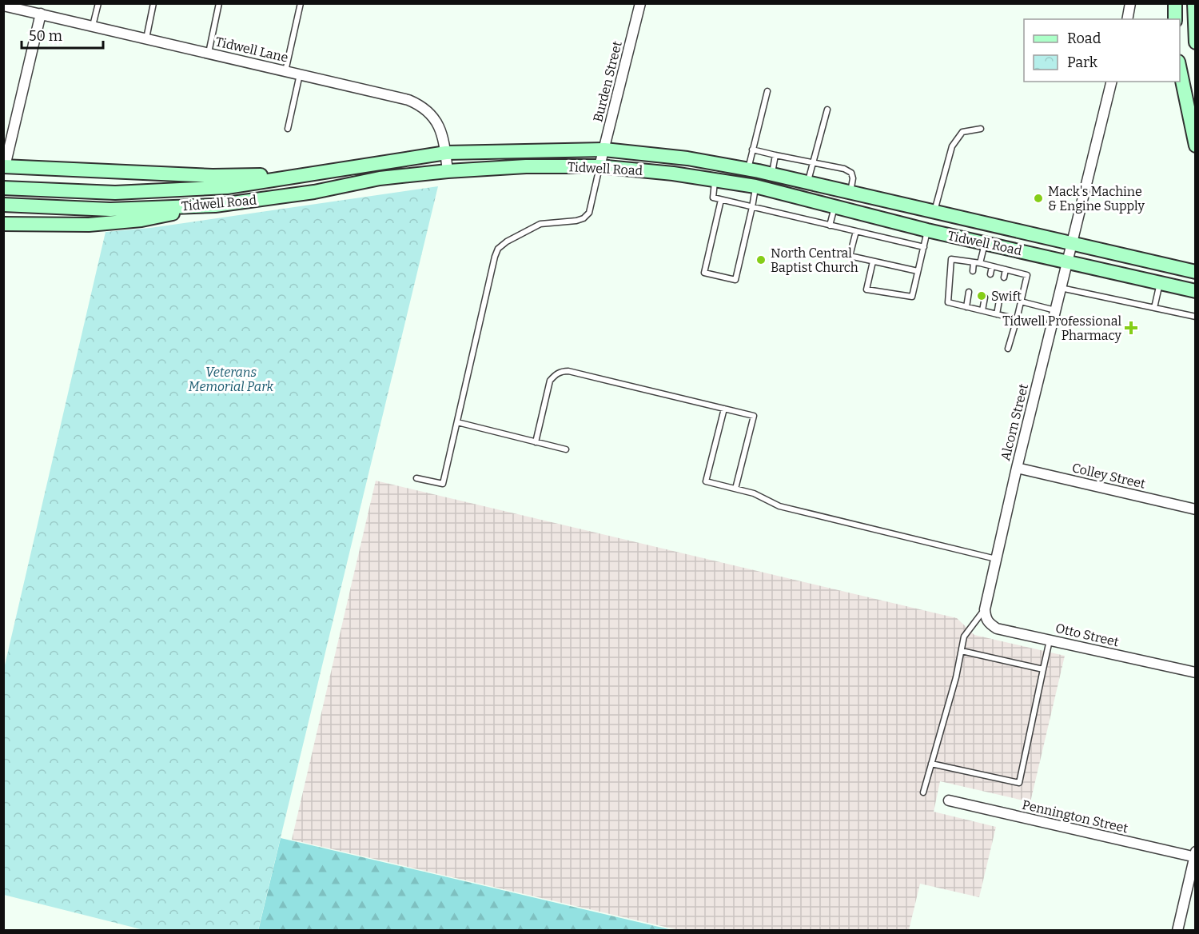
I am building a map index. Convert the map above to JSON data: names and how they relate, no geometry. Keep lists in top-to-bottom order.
{
  "streets": {
    "main road": ["Tidwell Road"],
    "street": [
      "Tidwell Lane",
      "Burden Street",
      "Alcorn Street",
      "Colley Street",
      "Otto Street",
      "Pennington Street"
    ]
  },
  "crossings": [
    ["Tidwell Lane", "Tidwell Road"],
    ["Burden Street", "Tidwell Road"],
    ["Tidwell Road", "Alcorn Street"],
    ["Alcorn Street", "Colley Street"],
    ["Alcorn Street", "Otto Street"]
  ],
  "parks": ["Veterans Memorial Park"],
  "places": {
    "other": ["Mack's Machine & Engine Supply", "North Central Baptist Church", "Swift"],
    "health": ["Tidwell Professional Pharmacy"]
  },
  "legend": ["Road", "Park"],
  "scale_bar": "50 m"
}
